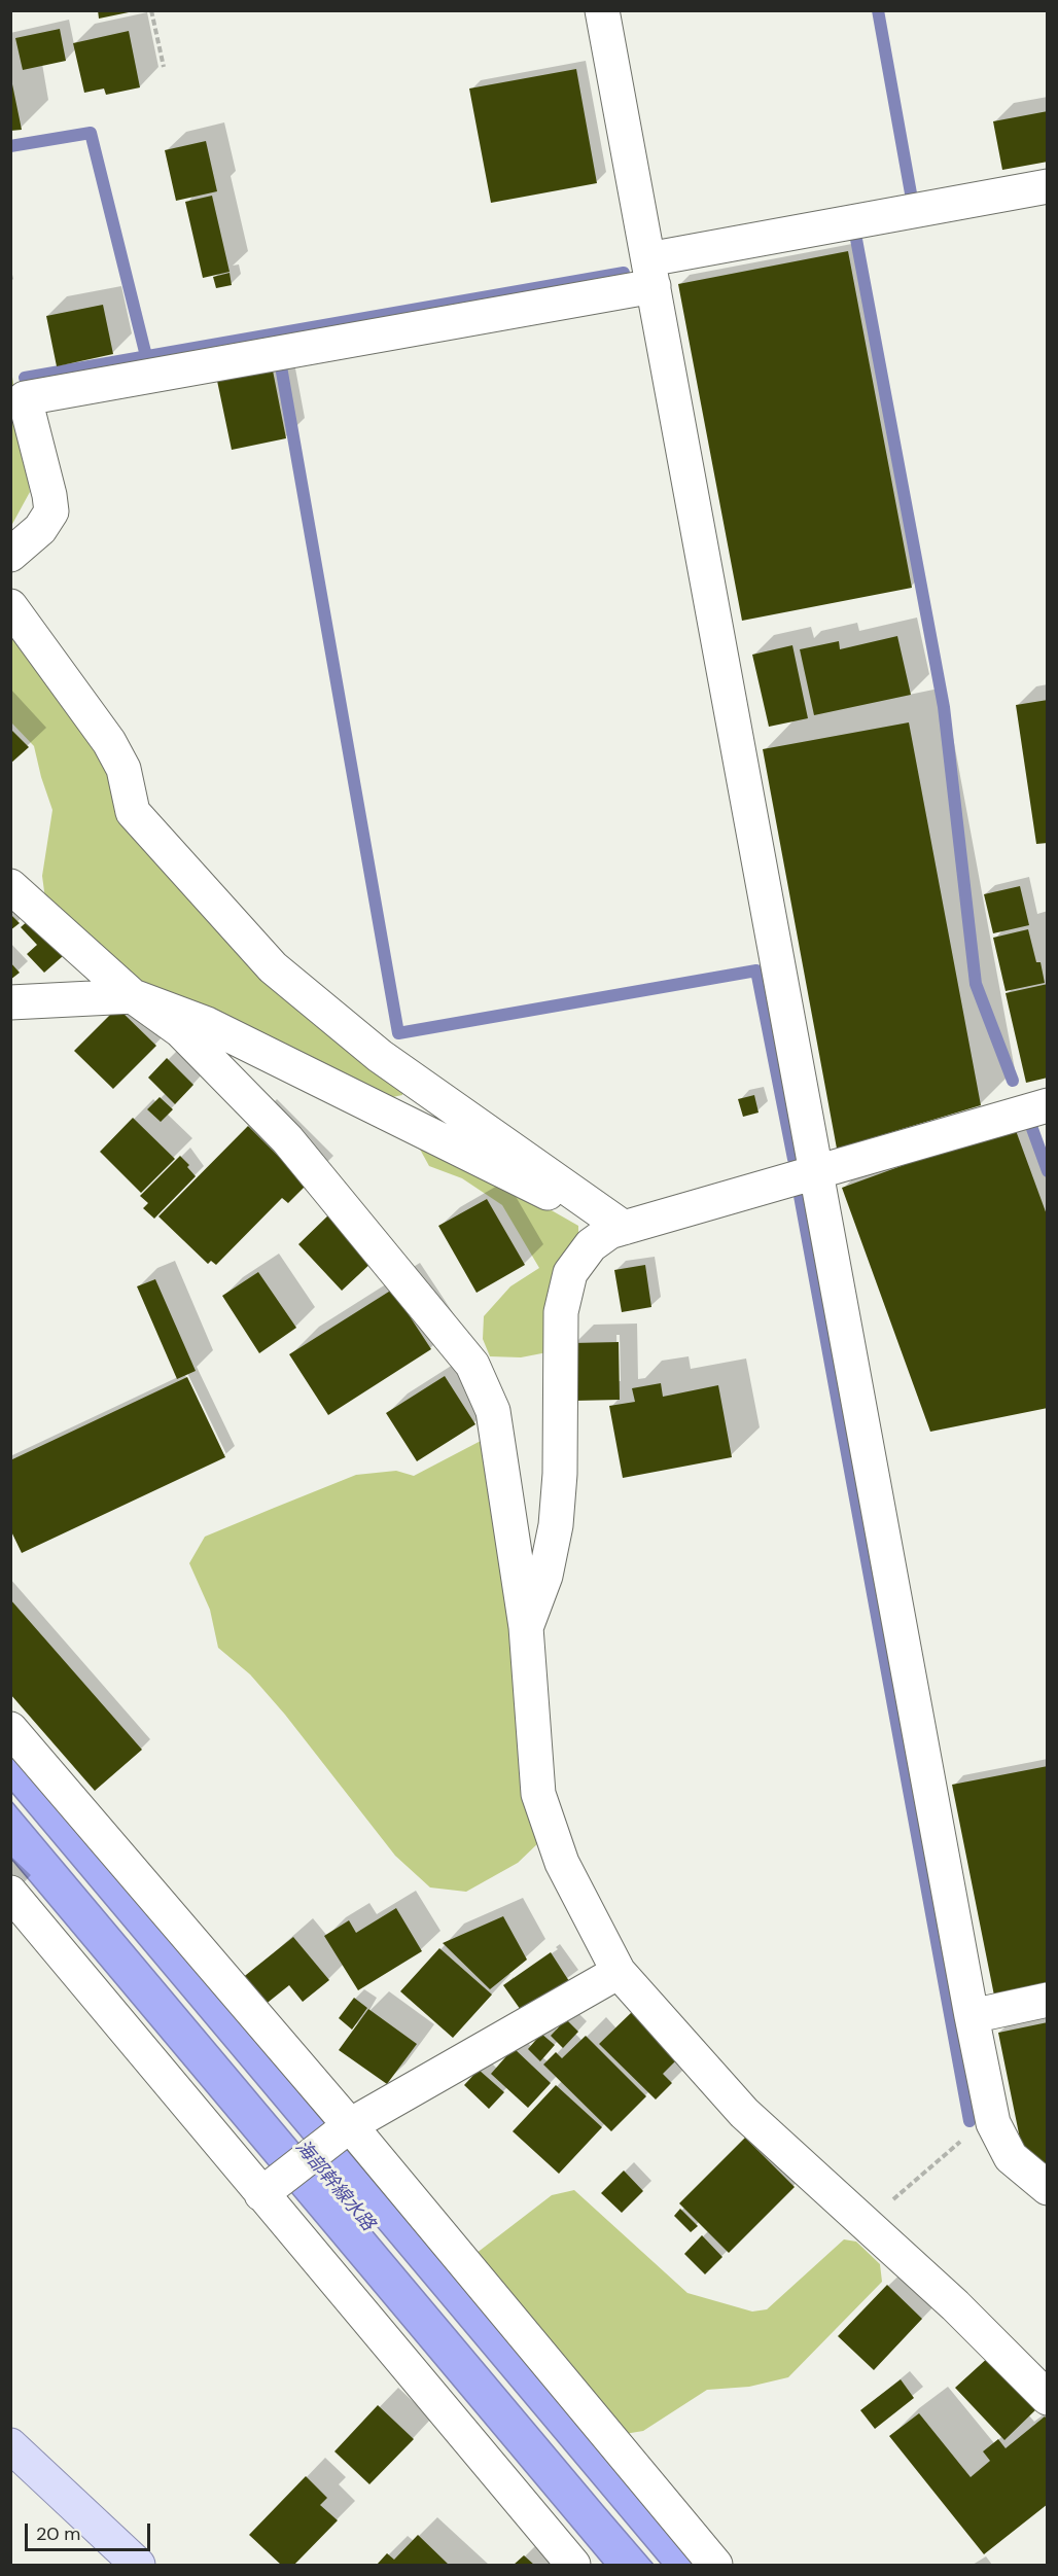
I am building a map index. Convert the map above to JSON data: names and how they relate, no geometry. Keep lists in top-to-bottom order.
{
  "water": ["海部幹線水路"],
  "scale_bar": "20 m"
}
